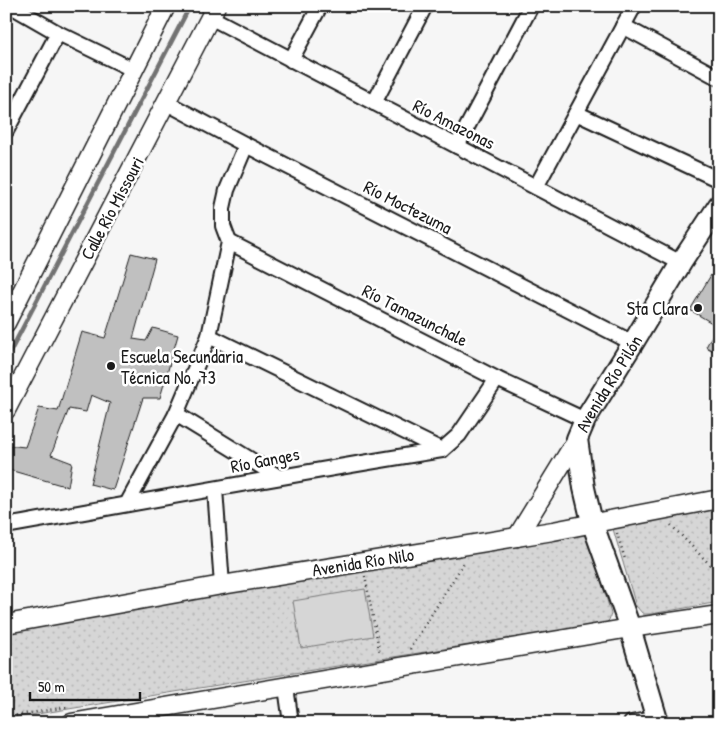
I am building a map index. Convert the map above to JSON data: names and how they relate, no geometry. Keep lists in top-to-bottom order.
{
  "streets": {
    "main road": ["Avenida Río Pilón"],
    "street": [
      "Río Amazonas",
      "Río Moctezuma",
      "Calle Río Missouri",
      "Río Tamazunchale",
      "Río Ganges",
      "Avenida Río Nilo"
    ]
  },
  "crossings": [
    ["Río Amazonas", "Calle Río Missouri"],
    ["Río Amazonas", "Avenida Río Pilón"],
    ["Río Moctezuma", "Calle Río Missouri"],
    ["Río Moctezuma", "Avenida Río Pilón"],
    ["Río Tamazunchale", "Avenida Río Pilón"],
    ["Avenida Río Pilón", "Avenida Río Nilo"]
  ],
  "places": ["Sta Clara", "Escuela Secundaria Técnica No. 73"],
  "scale_bar": "50 m"
}
